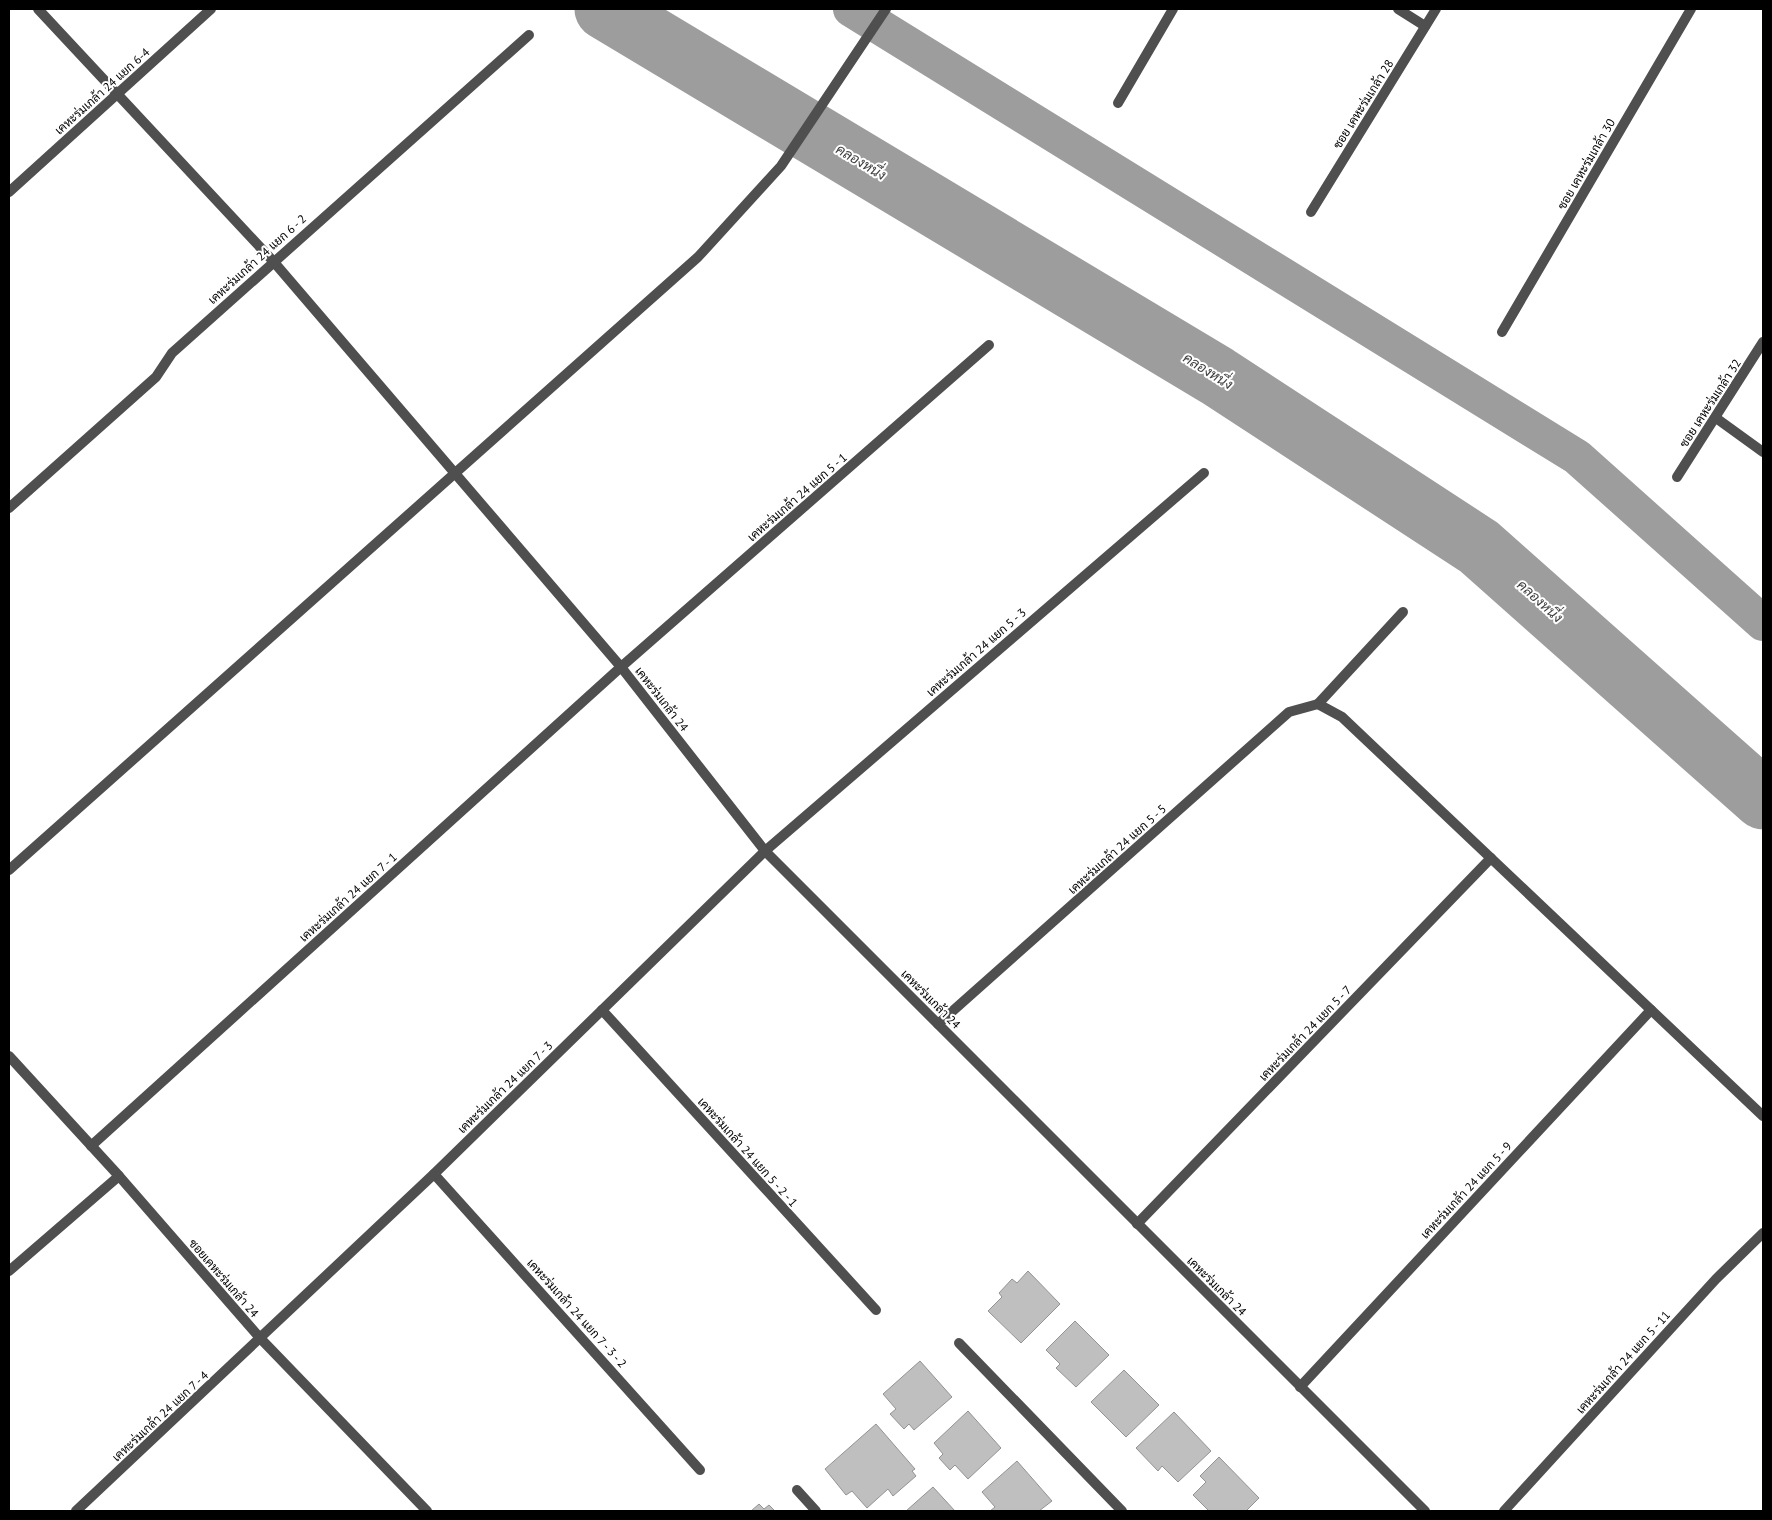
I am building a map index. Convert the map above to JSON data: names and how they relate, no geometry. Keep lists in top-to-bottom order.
{
  "streets": {
    "street": [
      "เคหะร่มเกล้า 24 แยก 6-4",
      "ซอย เคหะร่มเกล้า 28",
      "ซอย เคหะร่มเกล้า 30",
      "เคหะร่มเกล้า 24 แยก 6 - 2",
      "ซอย เคหะร่มเกล้า 32",
      "เคหะร่มเกล้า 24 แยก 5 - 1",
      "เคหะร่มเกล้า 24 แยก 5 - 3",
      "เคหะร่มเกล้า 24",
      "เคหะร่มเกล้า 24 แยก 5 - 5",
      "เคหะร่มเกล้า 24 แยก 7 - 1",
      "เคหะร่มเกล้า 24 แยก 5 - 7",
      "เคหะร่มเกล้า 24 แยก 7 - 3",
      "เคหะร่มเกล้า 24 แยก 5 - 2 - 1",
      "เคหะร่มเกล้า 24 แยก 5 - 9",
      "ซอยเคหะร่มเกล้า 24",
      "เคหะร่มเกล้า 24 แยก 7 - 3 - 2",
      "เคหะร่มเกล้า 24 แยก 5 - 11",
      "เคหะร่มเกล้า 24 แยก 7 - 4"
    ]
  },
  "crossings": [
    ["เคหะร่มเกล้า 24 แยก 6-4", "เคหะร่มเกล้า 24"],
    ["เคหะร่มเกล้า 24 แยก 6 - 2", "เคหะร่มเกล้า 24"],
    ["เคหะร่มเกล้า 24 แยก 5 - 1", "เคหะร่มเกล้า 24"],
    ["เคหะร่มเกล้า 24 แยก 5 - 1", "เคหะร่มเกล้า 24 แยก 7 - 1"],
    ["เคหะร่มเกล้า 24 แยก 5 - 3", "เคหะร่มเกล้า 24"],
    ["เคหะร่มเกล้า 24 แยก 5 - 3", "เคหะร่มเกล้า 24 แยก 7 - 3"],
    ["เคหะร่มเกล้า 24", "เคหะร่มเกล้า 24 แยก 5 - 5"],
    ["เคหะร่มเกล้า 24", "เคหะร่มเกล้า 24 แยก 7 - 1"],
    ["เคหะร่มเกล้า 24", "เคหะร่มเกล้า 24 แยก 5 - 7"],
    ["เคหะร่มเกล้า 24", "เคหะร่มเกล้า 24 แยก 7 - 3"],
    ["เคหะร่มเกล้า 24", "เคหะร่มเกล้า 24 แยก 5 - 9"],
    ["เคหะร่มเกล้า 24 แยก 7 - 1", "ซอยเคหะร่มเกล้า 24"],
    ["เคหะร่มเกล้า 24 แยก 7 - 3", "เคหะร่มเกล้า 24 แยก 5 - 2 - 1"],
    ["เคหะร่มเกล้า 24 แยก 7 - 3", "ซอยเคหะร่มเกล้า 24"],
    ["เคหะร่มเกล้า 24 แยก 7 - 3", "เคหะร่มเกล้า 24 แยก 7 - 3 - 2"],
    ["เคหะร่มเกล้า 24 แยก 7 - 3", "เคหะร่มเกล้า 24 แยก 7 - 4"],
    ["ซอยเคหะร่มเกล้า 24", "เคหะร่มเกล้า 24 แยก 7 - 4"]
  ],
  "water": ["คลองหนึ่ง"]
}
